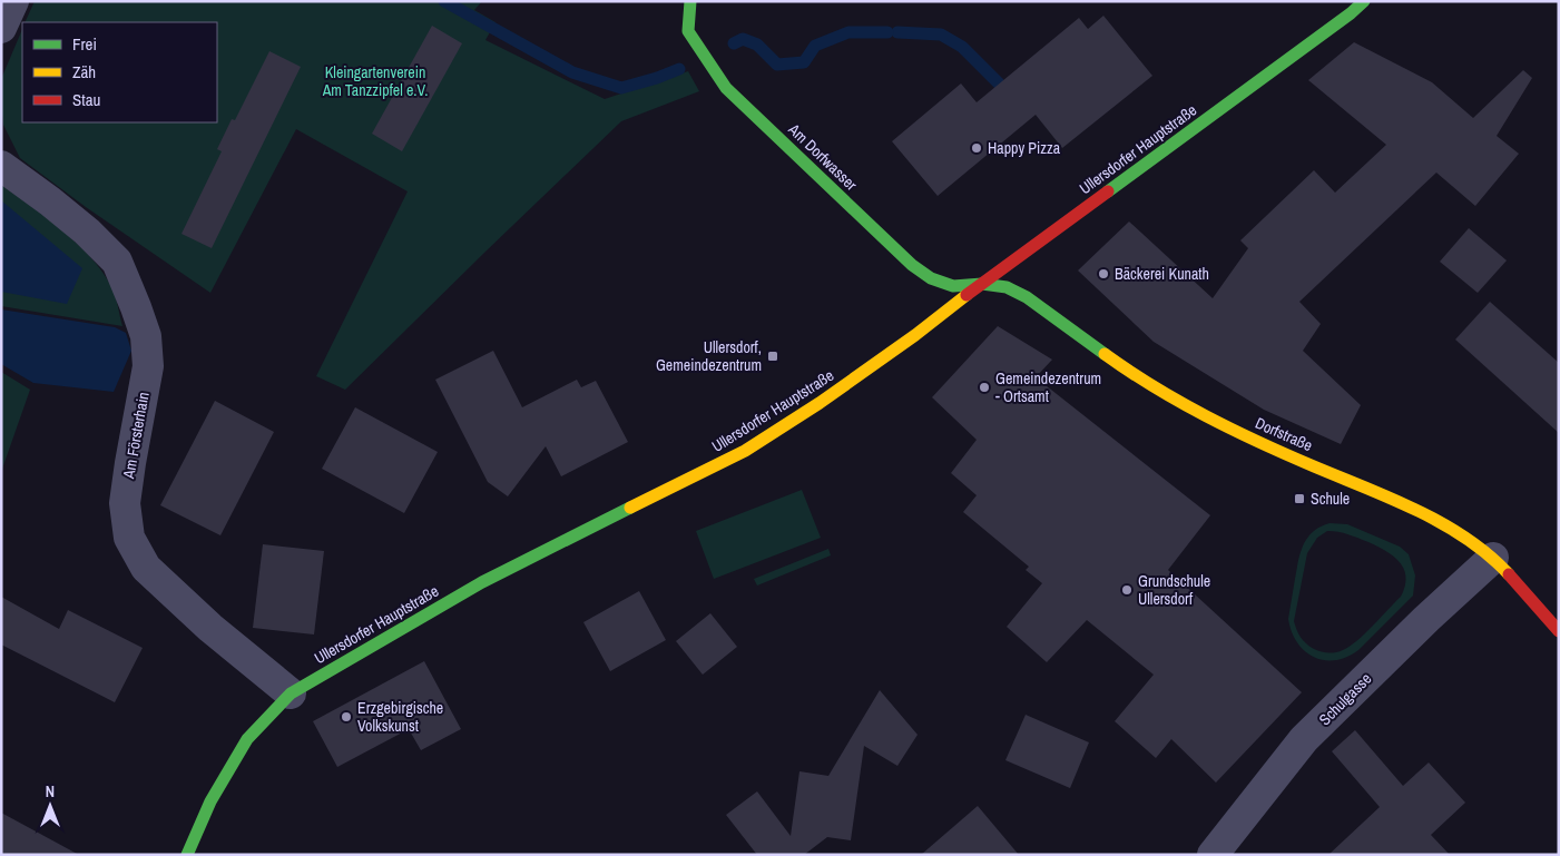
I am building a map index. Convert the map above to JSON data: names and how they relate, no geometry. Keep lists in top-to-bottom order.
{
  "streets": {
    "main road": ["Ullersdorfer Hauptstraße", "Am Dorfwasser", "Dorfstraße"],
    "street": ["Am Försterhain", "Schulgasse"]
  },
  "crossings": [
    ["Ullersdorfer Hauptstraße", "Am Dorfwasser"],
    ["Ullersdorfer Hauptstraße", "Dorfstraße"],
    ["Ullersdorfer Hauptstraße", "Am Försterhain"],
    ["Am Dorfwasser", "Dorfstraße"],
    ["Dorfstraße", "Schulgasse"]
  ],
  "parks": ["Kleingartenverein Am Tanzzipfel e.V."],
  "places": {
    "other": [
      "Happy Pizza",
      "Bäckerei Kunath",
      "Gemeindezentrum - Ortsamt",
      "Grundschule Ullersdorf",
      "Erzgebirgische Volkskunst"
    ],
    "transit": ["Ullersdorf, Gemeindezentrum", "Schule"]
  },
  "legend": ["Frei", "Zäh", "Stau"],
  "north": "top"
}
